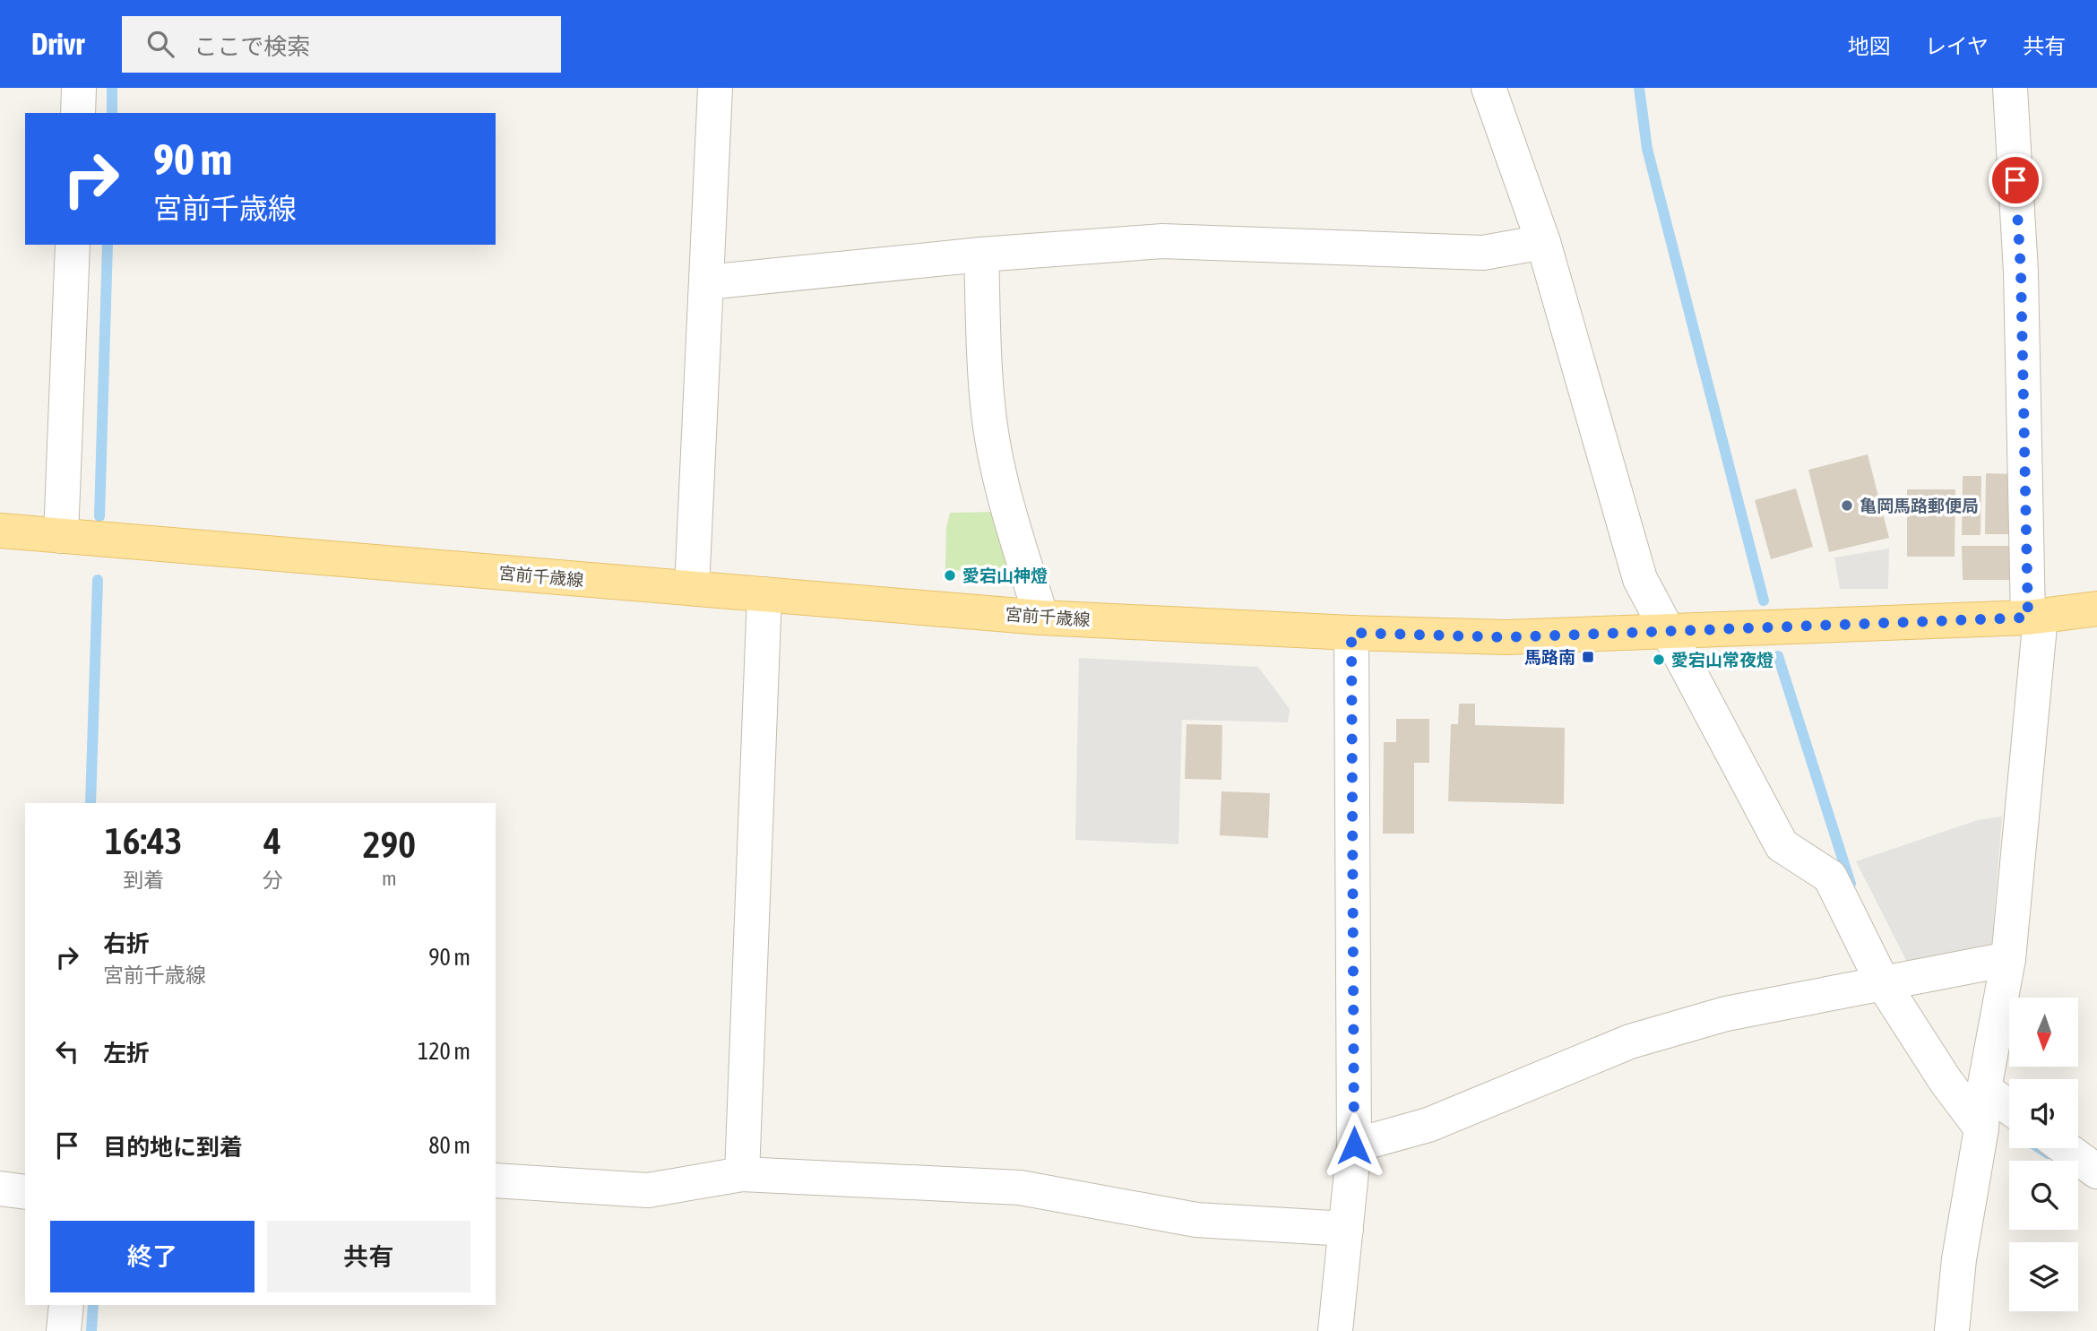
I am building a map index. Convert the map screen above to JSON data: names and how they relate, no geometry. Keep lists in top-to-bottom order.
{
  "streets": {
    "main road": ["宮前千歳線"]
  },
  "places": {
    "other": ["亀岡馬路郵便局", "愛宕山神燈", "愛宕山常夜燈"],
    "transit": ["馬路南"]
  },
  "north": "bottom",
  "page": {
    "header": "Drivr",
    "search": "ここで検索",
    "nav": ["地図", "レイヤ", "共有"],
    "turn": ["90 m", "宮前千歳線"],
    "eta": [
      "16:43",
      "到着",
      "4",
      "分",
      "290",
      "m"
    ],
    "list": [
      {
        "name": "右折",
        "note": "宮前千歳線",
        "value": "90 m"
      },
      {
        "name": "左折",
        "value": "120 m"
      },
      {
        "name": "目的地に到着",
        "value": "80 m"
      }
    ],
    "buttons": ["終了", "共有"]
  }
}
